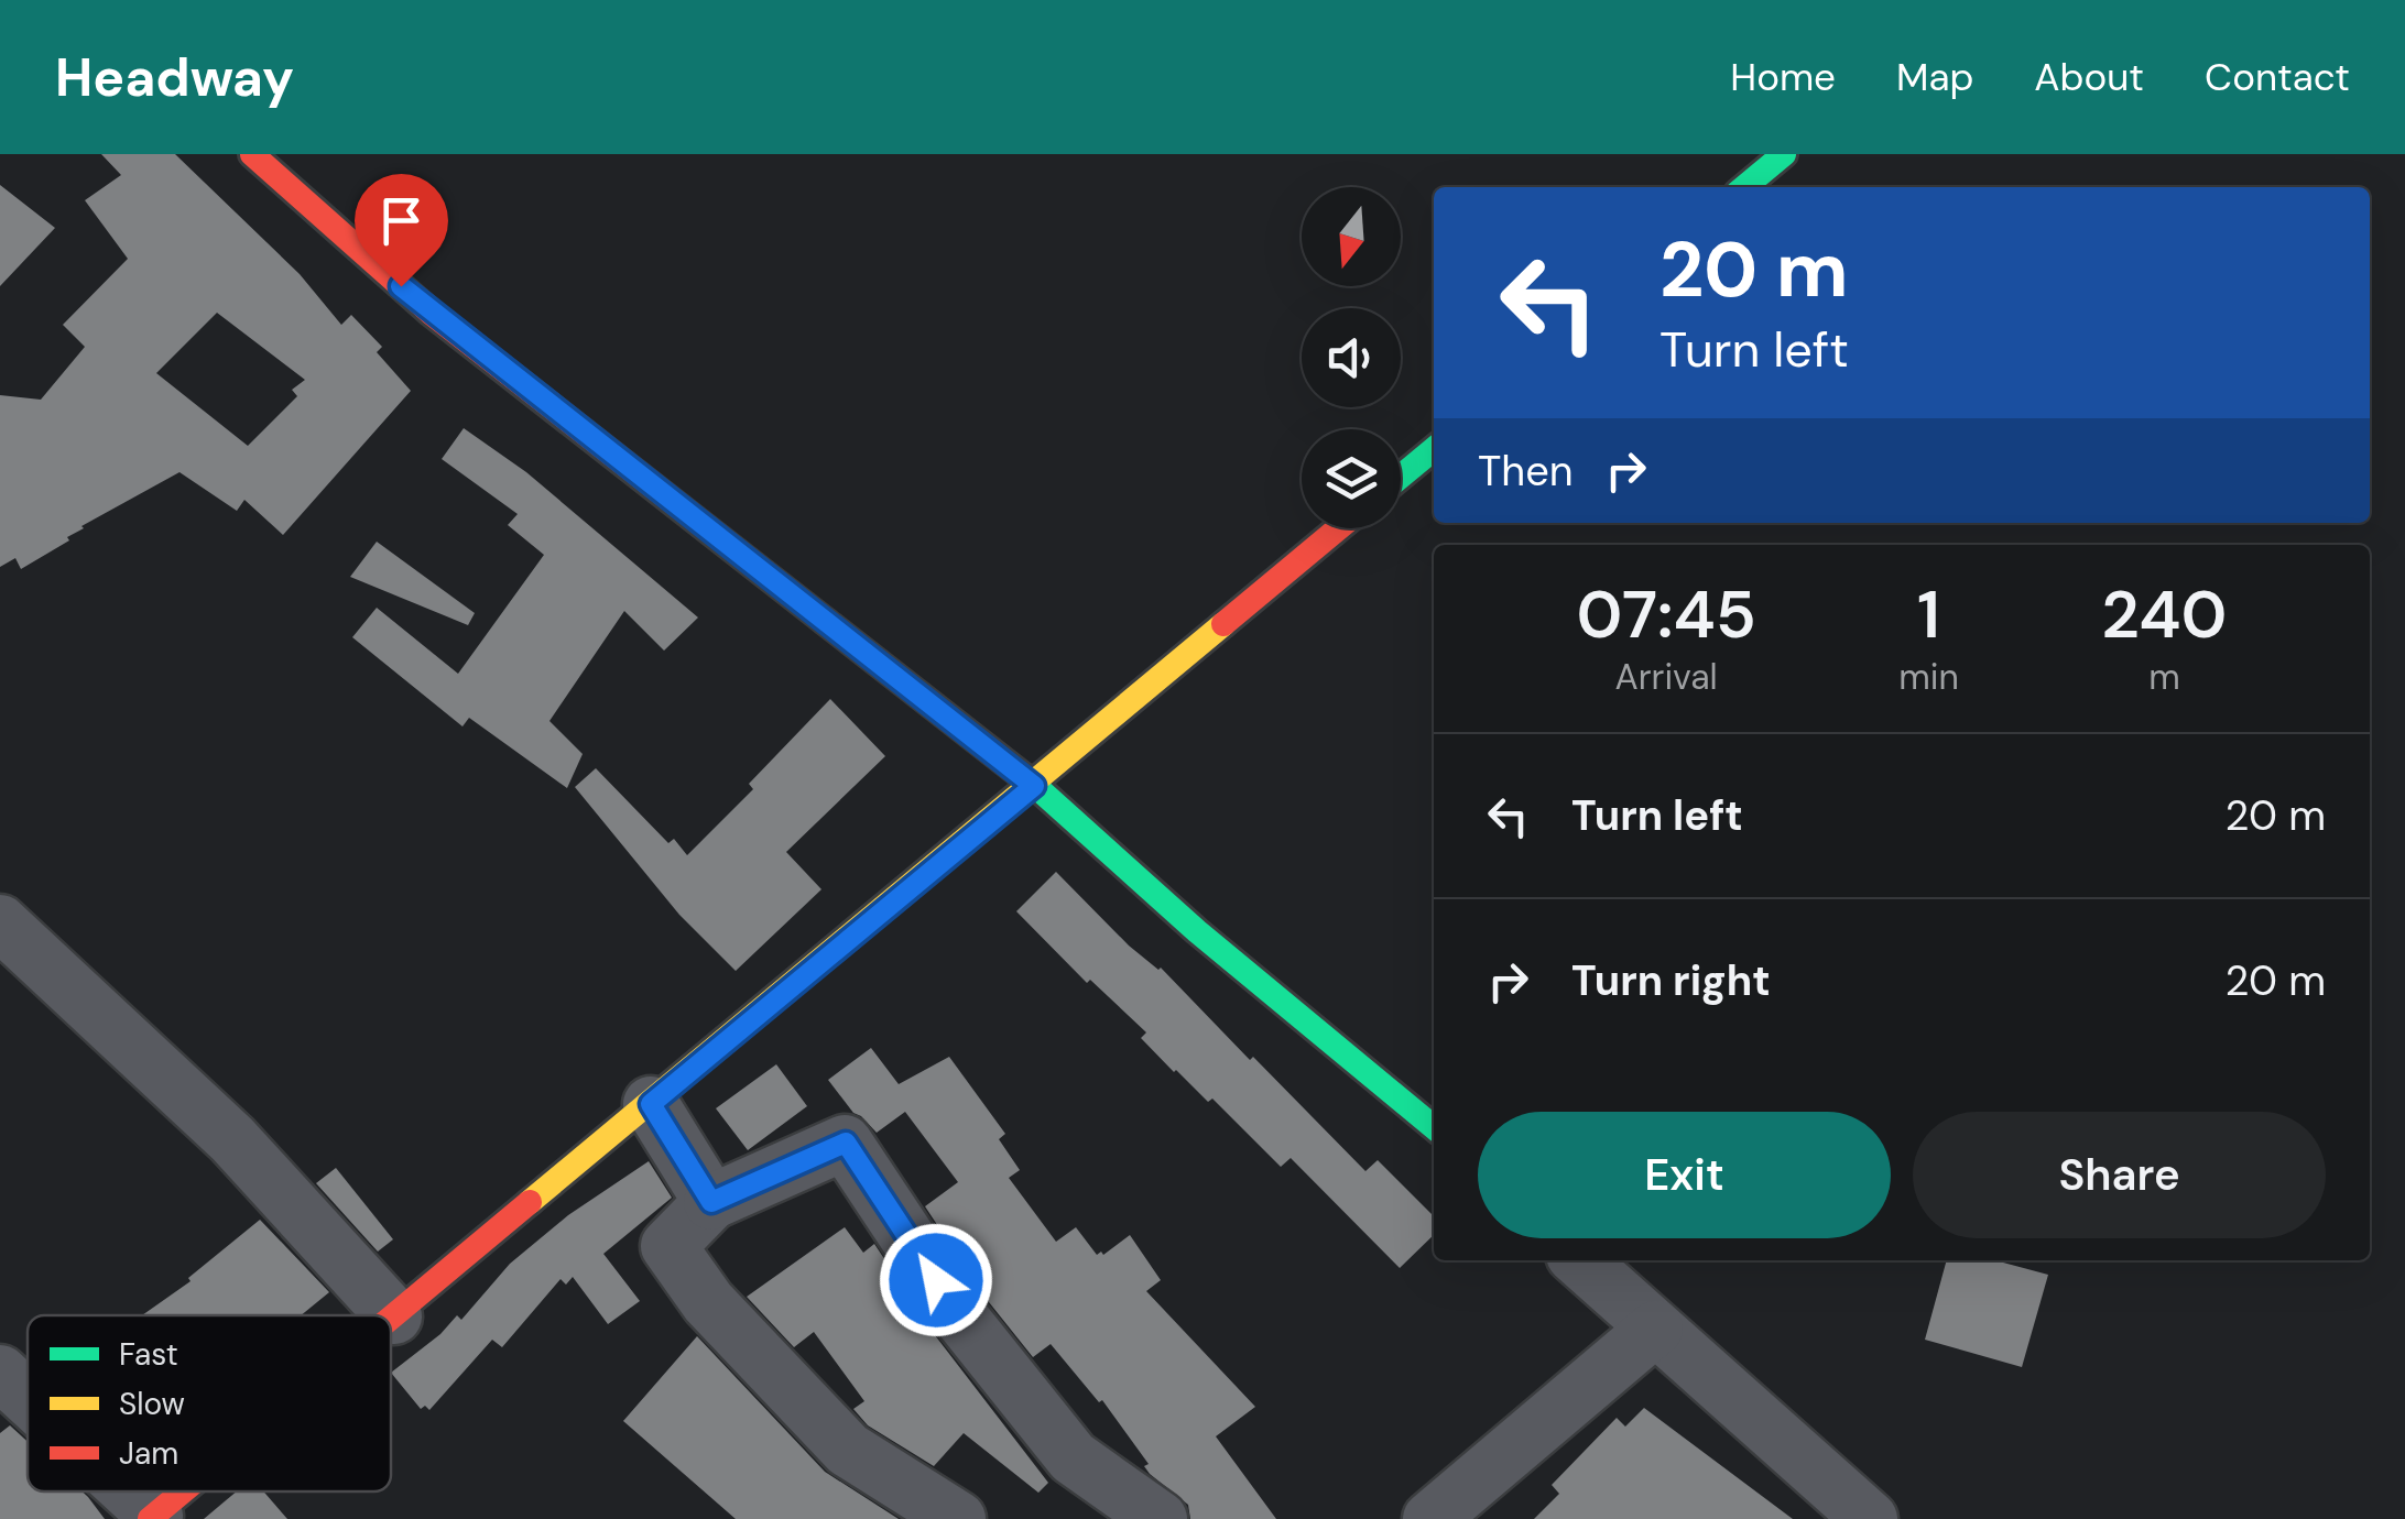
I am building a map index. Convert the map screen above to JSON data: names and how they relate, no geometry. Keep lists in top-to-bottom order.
{
  "legend": ["Fast", "Slow", "Jam"],
  "north": "bottom",
  "page": {
    "header": "Headway",
    "nav": [
      "Home",
      "Map",
      "About",
      "Contact"
    ],
    "turn": ["20 m", "Turn left"],
    "then": "Then",
    "eta": [
      "07:45",
      "Arrival",
      "1",
      "min",
      "240",
      "m"
    ],
    "list": [
      {
        "name": "Turn left",
        "value": "20 m"
      },
      {
        "name": "Turn right",
        "value": "20 m"
      }
    ],
    "buttons": ["Exit", "Share"]
  }
}
